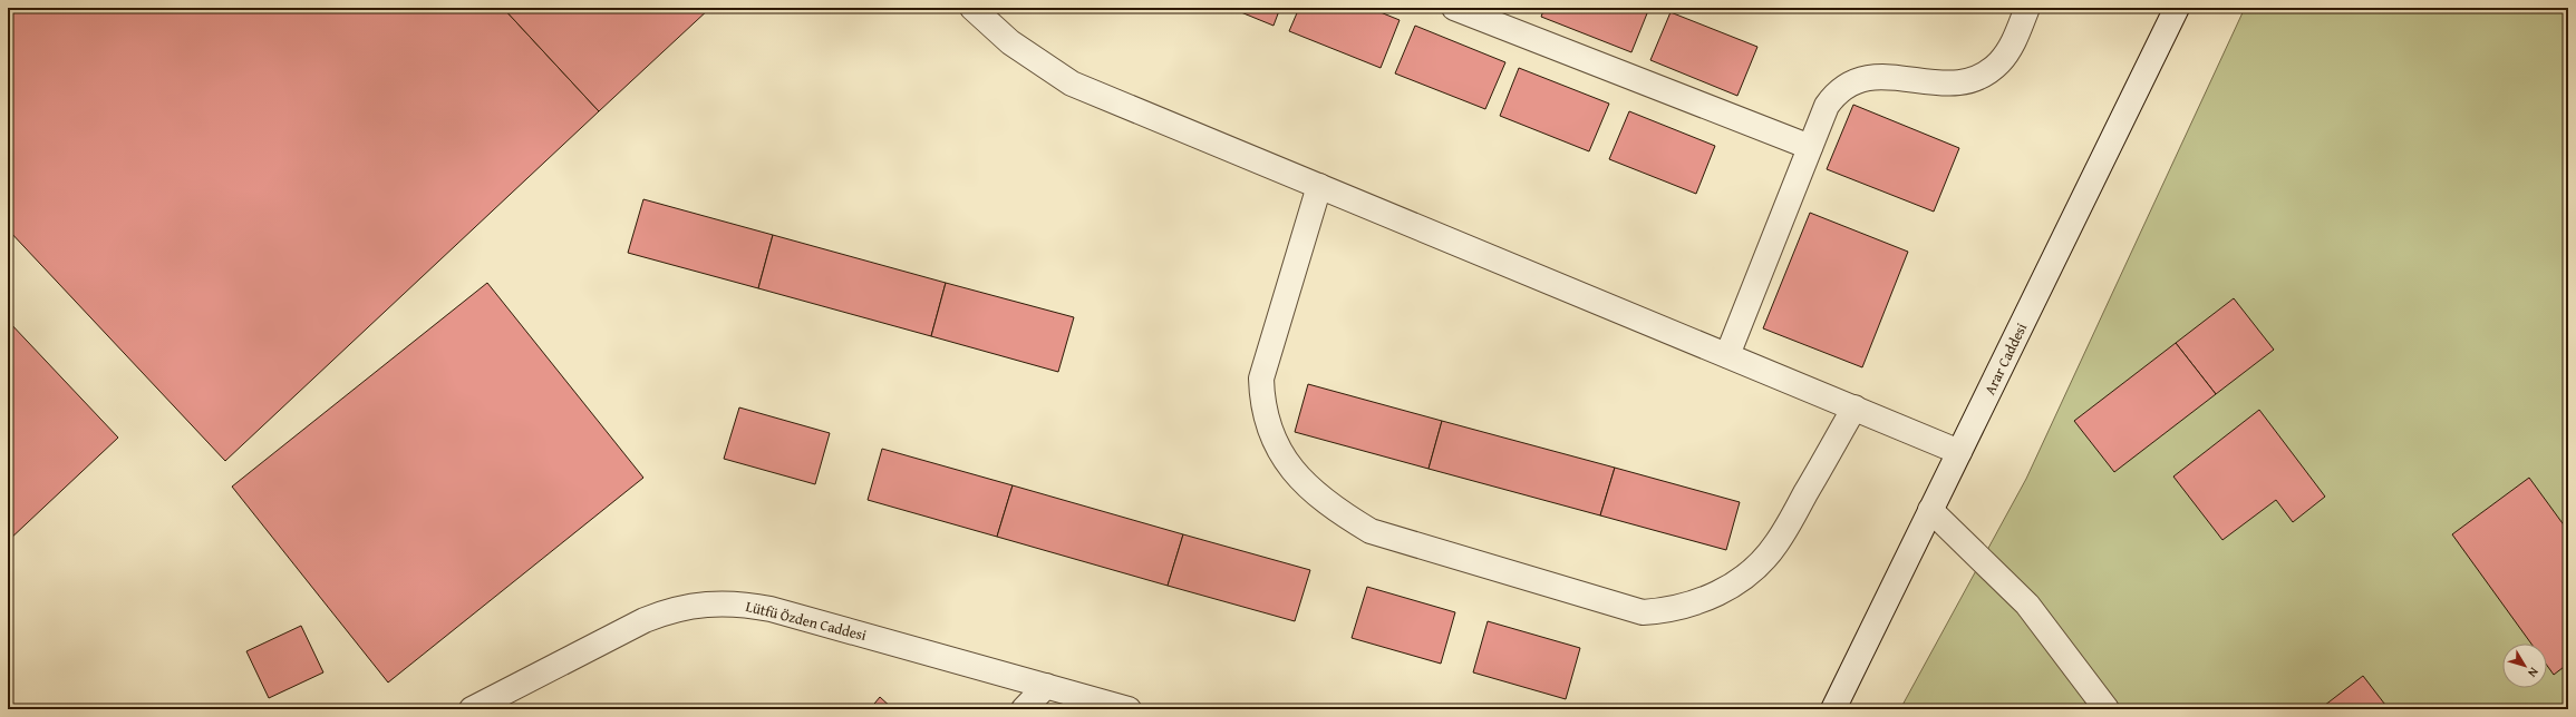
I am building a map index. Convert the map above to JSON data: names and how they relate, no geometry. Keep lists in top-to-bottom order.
{
  "streets": {
    "street": ["Arar Caddesi", "Lütfü Özden Caddesi"]
  },
  "north": "bottom right"
}
